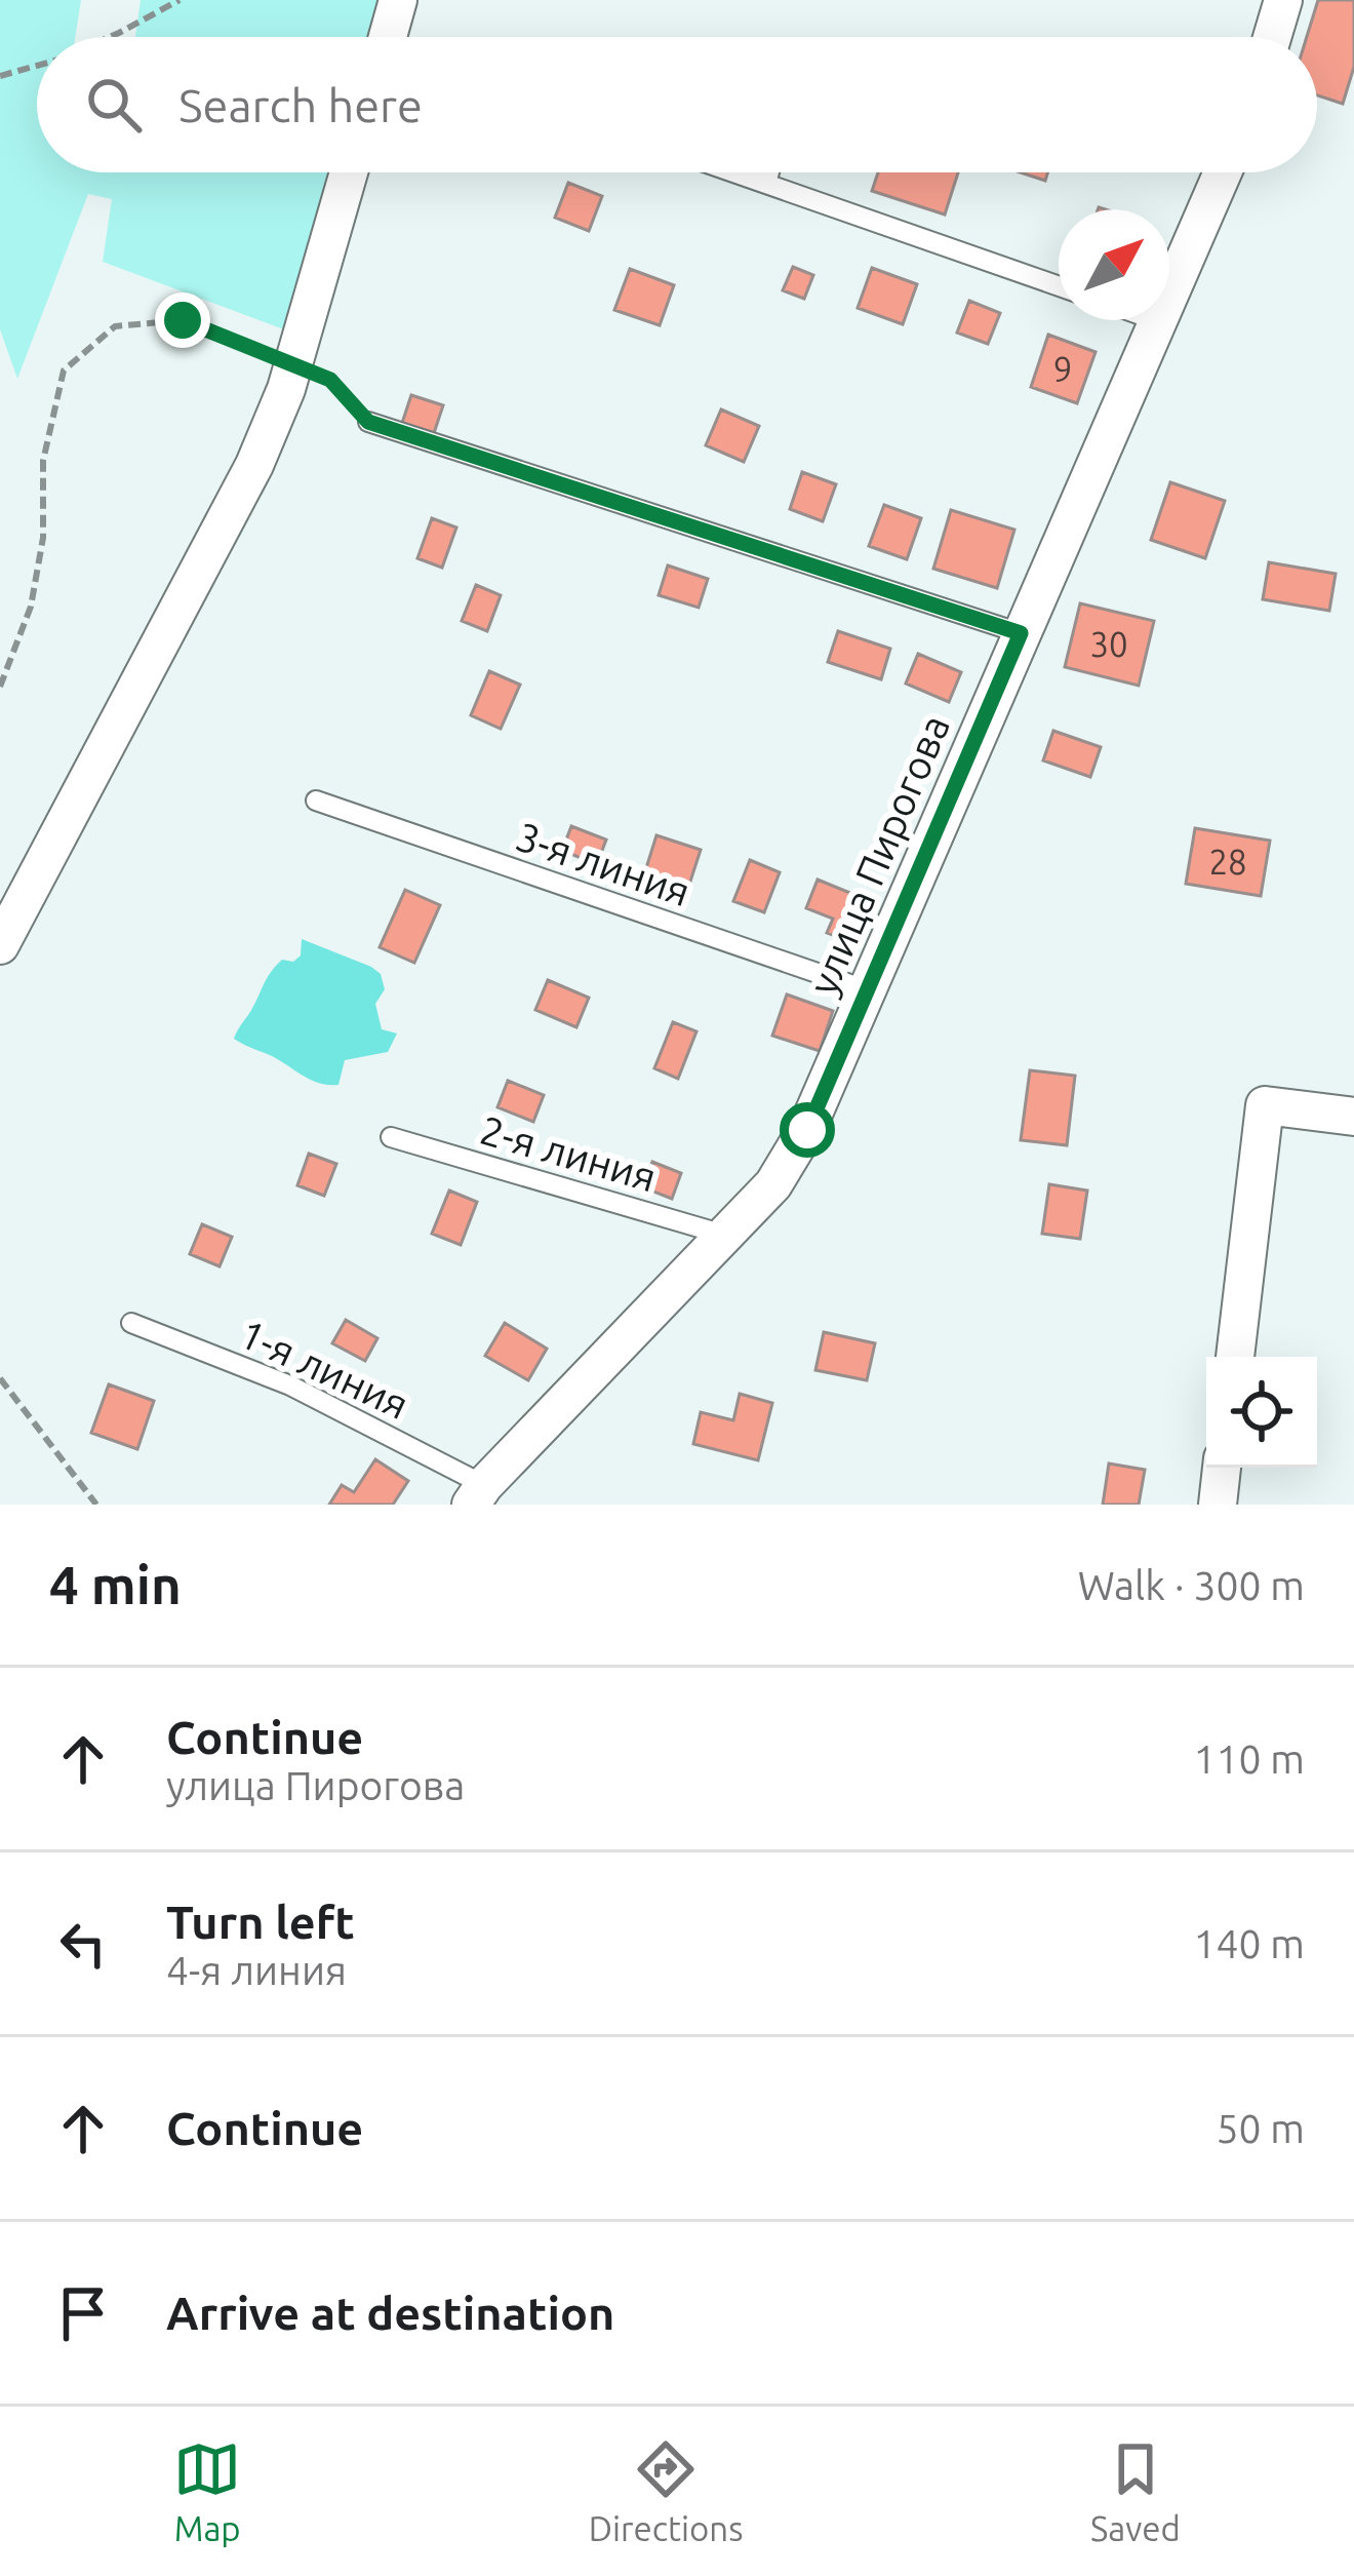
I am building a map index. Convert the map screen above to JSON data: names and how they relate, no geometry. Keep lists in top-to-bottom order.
{
  "streets": {
    "street": ["улица Пирогова"],
    "lane": ["3-я линия", "2-я линия", "1-я линия"]
  },
  "crossings": [
    ["улица Пирогова", "3-я линия"],
    ["улица Пирогова", "2-я линия"],
    ["улица Пирогова", "1-я линия"]
  ],
  "house_numbers": ["9", "30", "28"],
  "north": "top right",
  "page": {
    "search": "Search here",
    "heading": ["4 min", "Walk · 300 m"],
    "list": [
      ["Continue", "улица Пирогова", "110 m"],
      ["Turn left", "4-я линия", "140 m"],
      ["Continue", "50 m"],
      "Arrive at destination"
    ],
    "nav": ["Map", "Directions", "Saved"]
  }
}
